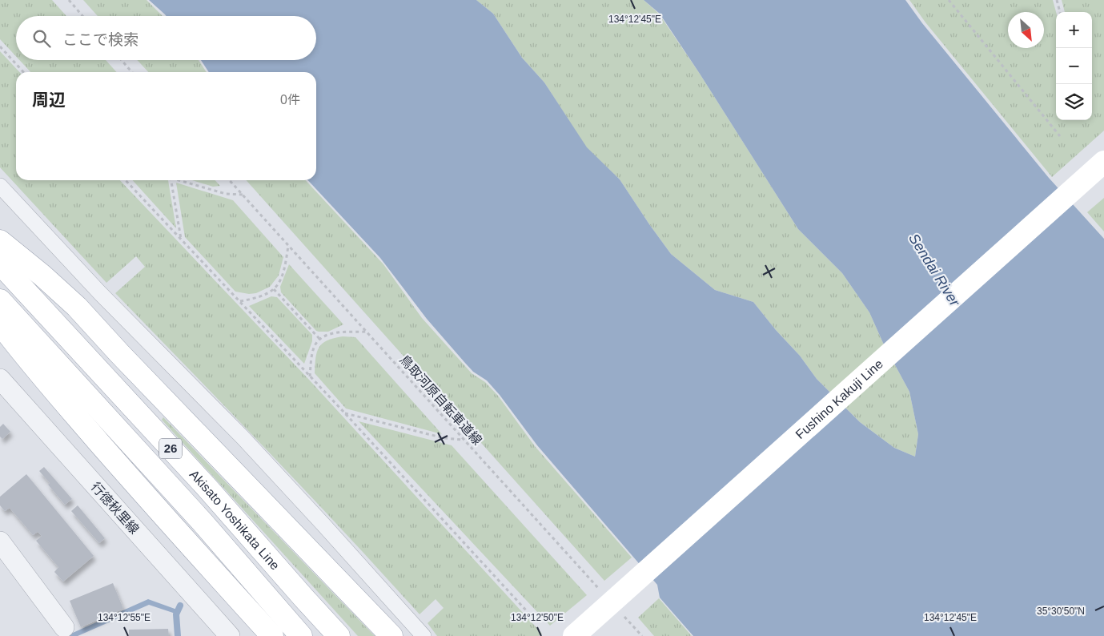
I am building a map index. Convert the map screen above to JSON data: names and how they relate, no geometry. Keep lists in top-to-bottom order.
{
  "streets": {
    "main road": ["Fushino Kakuji Line", "26", "Akisato Yoshikata Line"],
    "street": ["行徳秋里線"],
    "path": ["鳥取河原自転車道線"]
  },
  "water": ["Sendai River"],
  "north": "bottom right",
  "page": {
    "map_buttons": ["+", "−"],
    "search": "ここで検索",
    "heading": ["周辺", "0件"]
  },
  "coordinates": [
    "134°12'45\"E",
    "35°30'50\"N",
    "134°12'55\"E",
    "134°12'50\"E"
  ]
}
